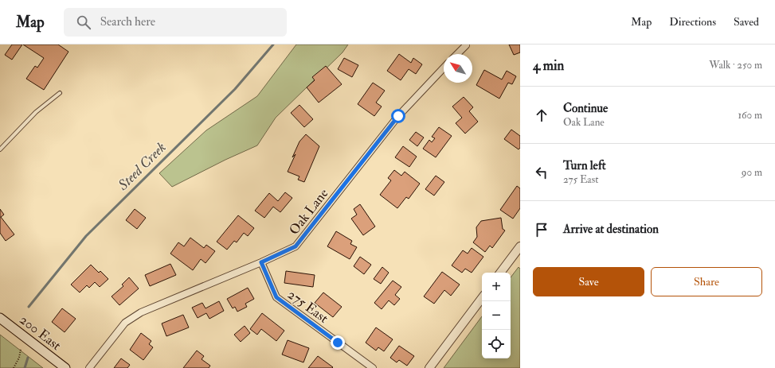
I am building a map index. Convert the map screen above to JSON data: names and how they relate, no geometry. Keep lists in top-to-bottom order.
{
  "streets": {
    "main road": ["200 East"],
    "street": ["Oak Lane", "275 East"]
  },
  "crossings": [
    ["Oak Lane", "275 East"]
  ],
  "water": ["Steed Creek"],
  "north": "top left",
  "page": {
    "header": "Map",
    "search": "Search here",
    "nav": ["Map", "Directions", "Saved"],
    "heading": ["4 min", "Walk · 250 m"],
    "list": [
      ["Continue", "Oak Lane", "160 m"],
      ["Turn left", "275 East", "90 m"],
      "Arrive at destination"
    ],
    "buttons": ["Save", "Share"],
    "map_buttons": ["+", "−"]
  }
}
